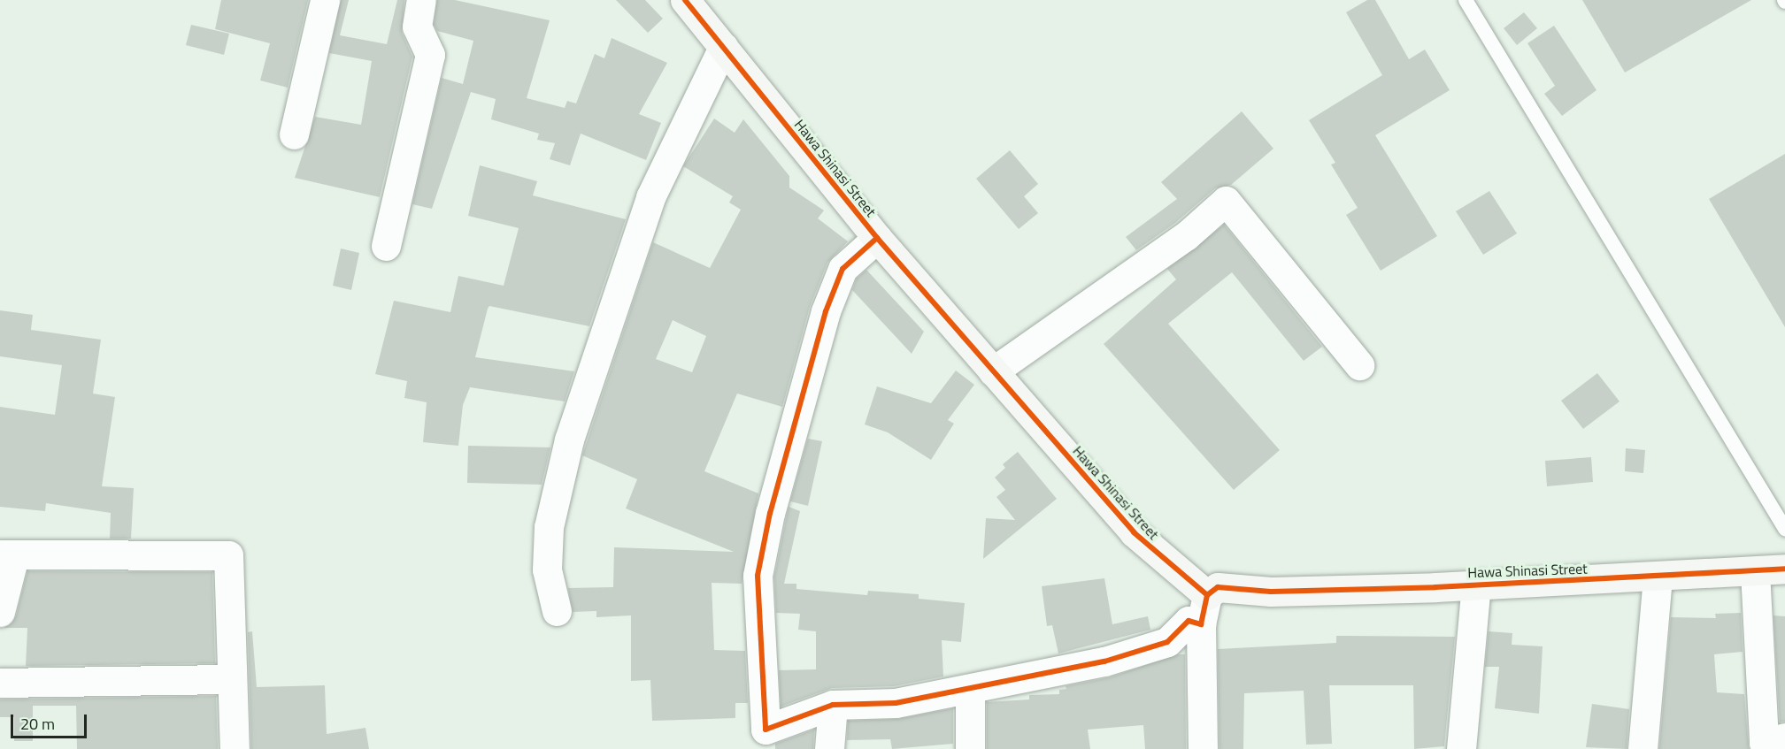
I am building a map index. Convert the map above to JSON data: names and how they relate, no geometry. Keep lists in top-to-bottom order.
{
  "streets": {
    "street": ["Hawa Shinasi Street"]
  },
  "scale_bar": "20 m"
}
